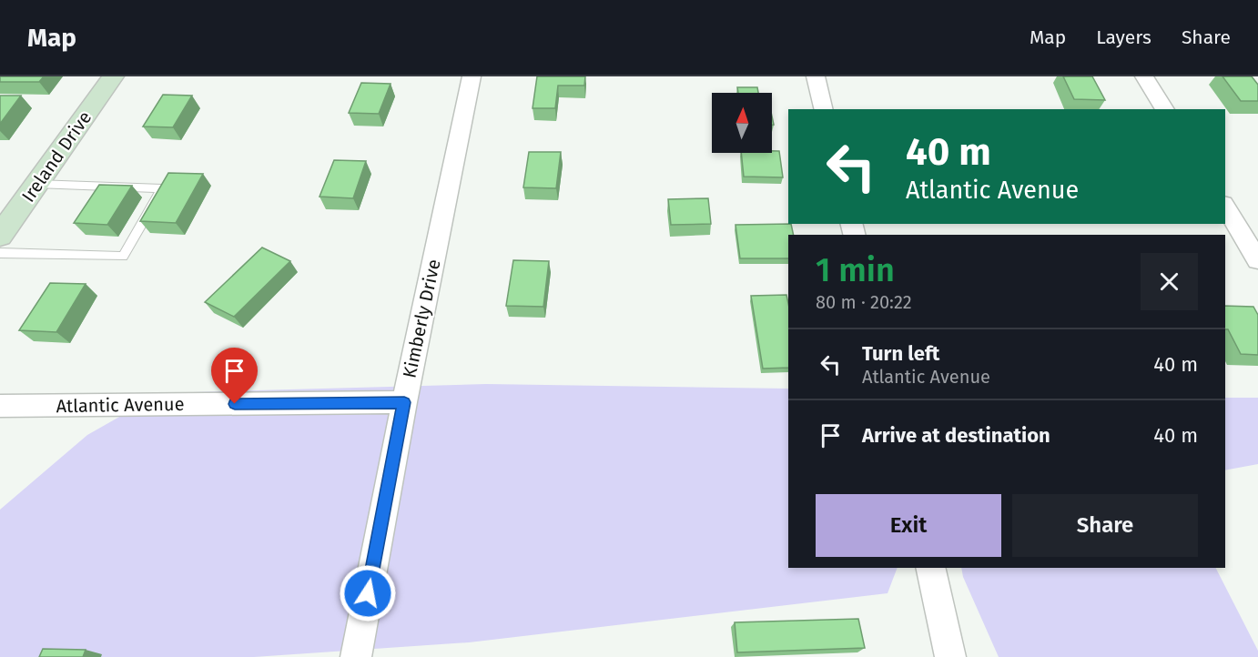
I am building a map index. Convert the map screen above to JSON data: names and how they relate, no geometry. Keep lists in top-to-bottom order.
{
  "streets": {
    "main road": ["Ireland Drive"],
    "street": ["Kimberly Drive", "Atlantic Avenue"]
  },
  "crossings": [
    ["Kimberly Drive", "Atlantic Avenue"]
  ],
  "north": "top",
  "page": {
    "header": "Map",
    "nav": ["Map", "Layers", "Share"],
    "turn": ["40 m", "Atlantic Avenue"],
    "heading": ["1 min", "80 m · 20:22"],
    "list": [
      {
        "name": "Turn left",
        "note": "Atlantic Avenue",
        "value": "40 m"
      },
      {
        "name": "Arrive at destination",
        "value": "40 m"
      }
    ],
    "buttons": ["Exit", "Share"]
  }
}
